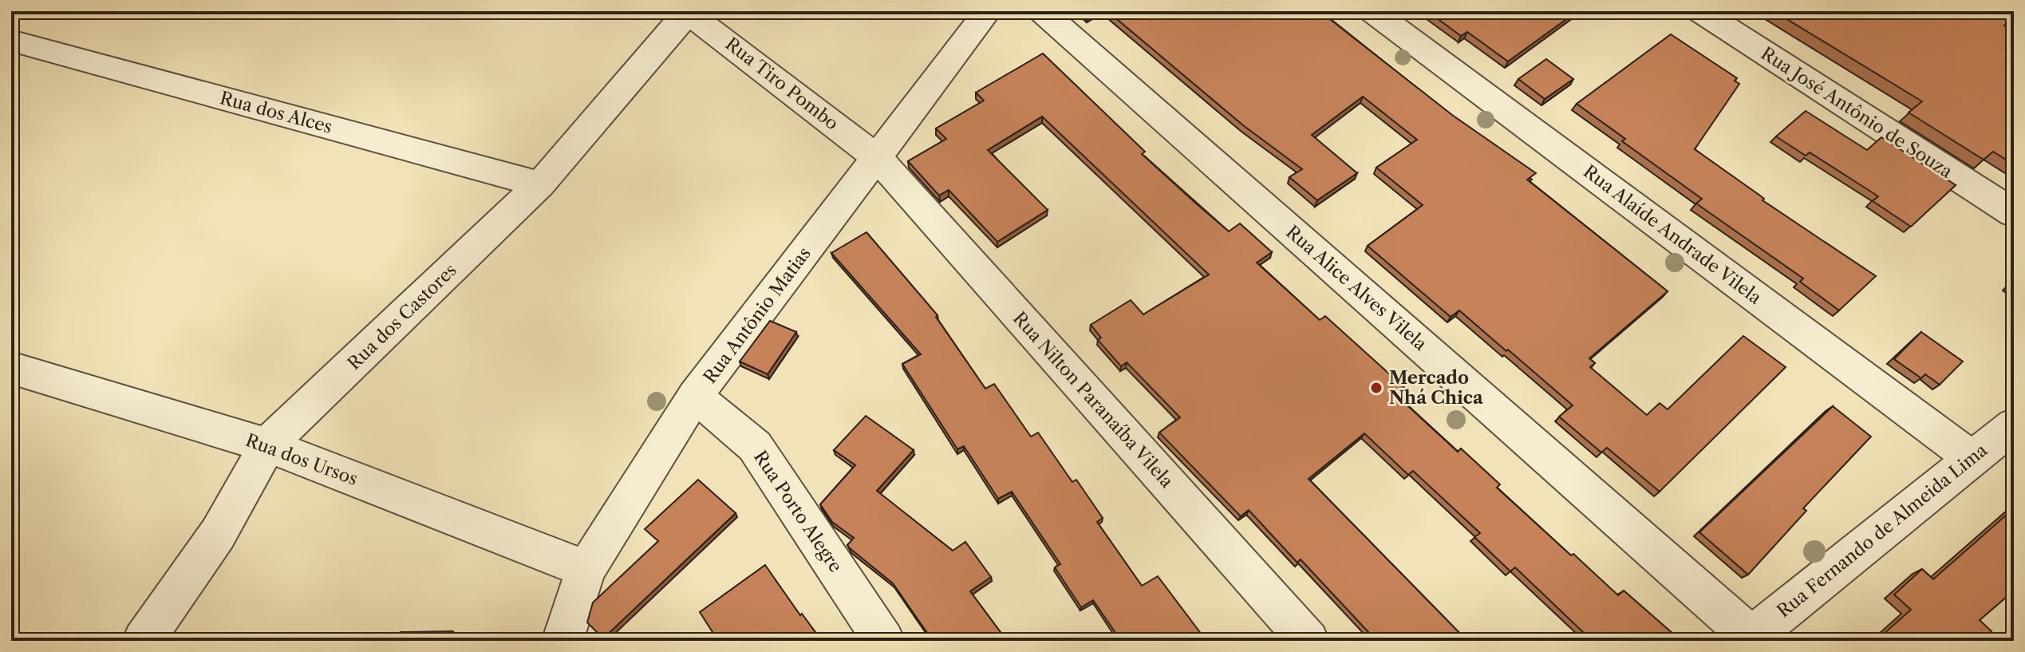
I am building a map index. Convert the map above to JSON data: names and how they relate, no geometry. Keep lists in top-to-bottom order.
{
  "streets": {
    "street": [
      "Rua Tiro Pombo",
      "Rua dos Alces",
      "Rua José Antônio de Souza",
      "Rua Alaíde Andrade Vilela",
      "Rua Alice Alves Vilela",
      "Rua Antônio Matias",
      "Rua dos Castores",
      "Rua Nilton Paranaíba Vilela",
      "Rua dos Ursos",
      "Rua Porto Alegre",
      "Rua Fernando de Almeida Lima"
    ]
  },
  "crossings": [
    ["Rua Tiro Pombo", "Rua Antônio Matias"],
    ["Rua Tiro Pombo", "Rua dos Castores"],
    ["Rua Tiro Pombo", "Rua Nilton Paranaíba Vilela"],
    ["Rua dos Alces", "Rua dos Castores"],
    ["Rua Alaíde Andrade Vilela", "Rua Fernando de Almeida Lima"],
    ["Rua Alice Alves Vilela", "Rua Fernando de Almeida Lima"],
    ["Rua Antônio Matias", "Rua Nilton Paranaíba Vilela"],
    ["Rua Antônio Matias", "Rua dos Ursos"],
    ["Rua Antônio Matias", "Rua Porto Alegre"],
    ["Rua dos Castores", "Rua dos Ursos"]
  ],
  "places": ["Mercado Nhá Chica"]
}
